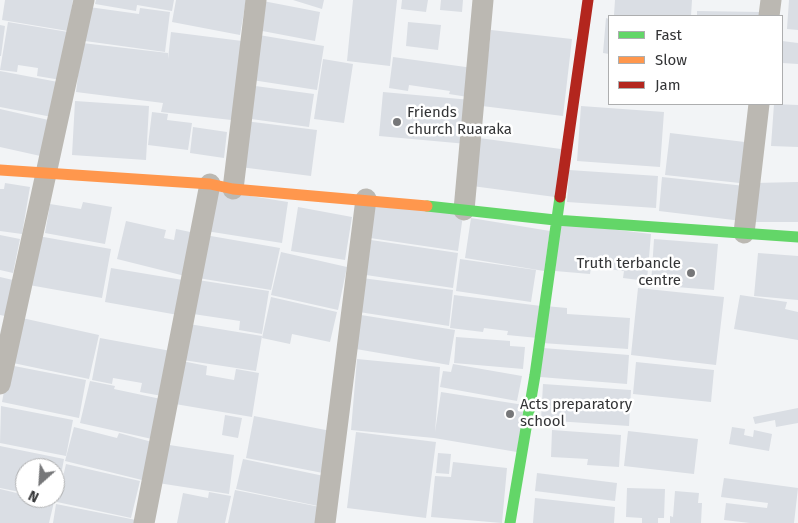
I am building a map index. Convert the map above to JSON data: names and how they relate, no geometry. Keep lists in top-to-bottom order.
{
  "places": ["Friends church Ruaraka", "Truth terbancle centre", "Acts preparatory school"],
  "legend": ["Fast", "Slow", "Jam"],
  "north": "bottom left"
}
